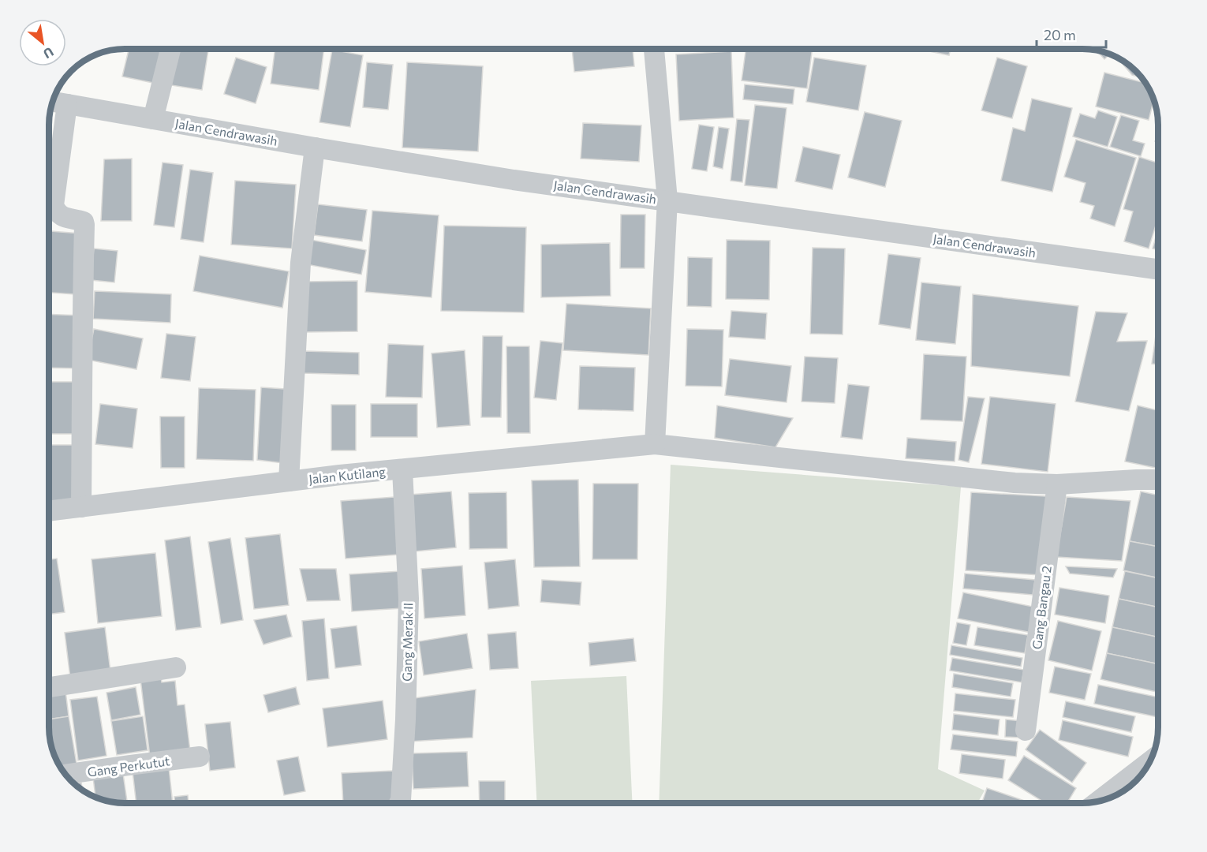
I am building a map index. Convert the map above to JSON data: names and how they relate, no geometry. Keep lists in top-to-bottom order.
{
  "streets": {
    "street": [
      "Jalan Cendrawasih",
      "Jalan Kutilang",
      "Gang Bangau 2",
      "Gang Merak II",
      "Gang Perkutut"
    ]
  },
  "crossings": [
    ["Jalan Kutilang", "Gang Bangau 2"],
    ["Jalan Kutilang", "Gang Merak II"]
  ],
  "scale_bar": "20 m",
  "north": "bottom right"
}
